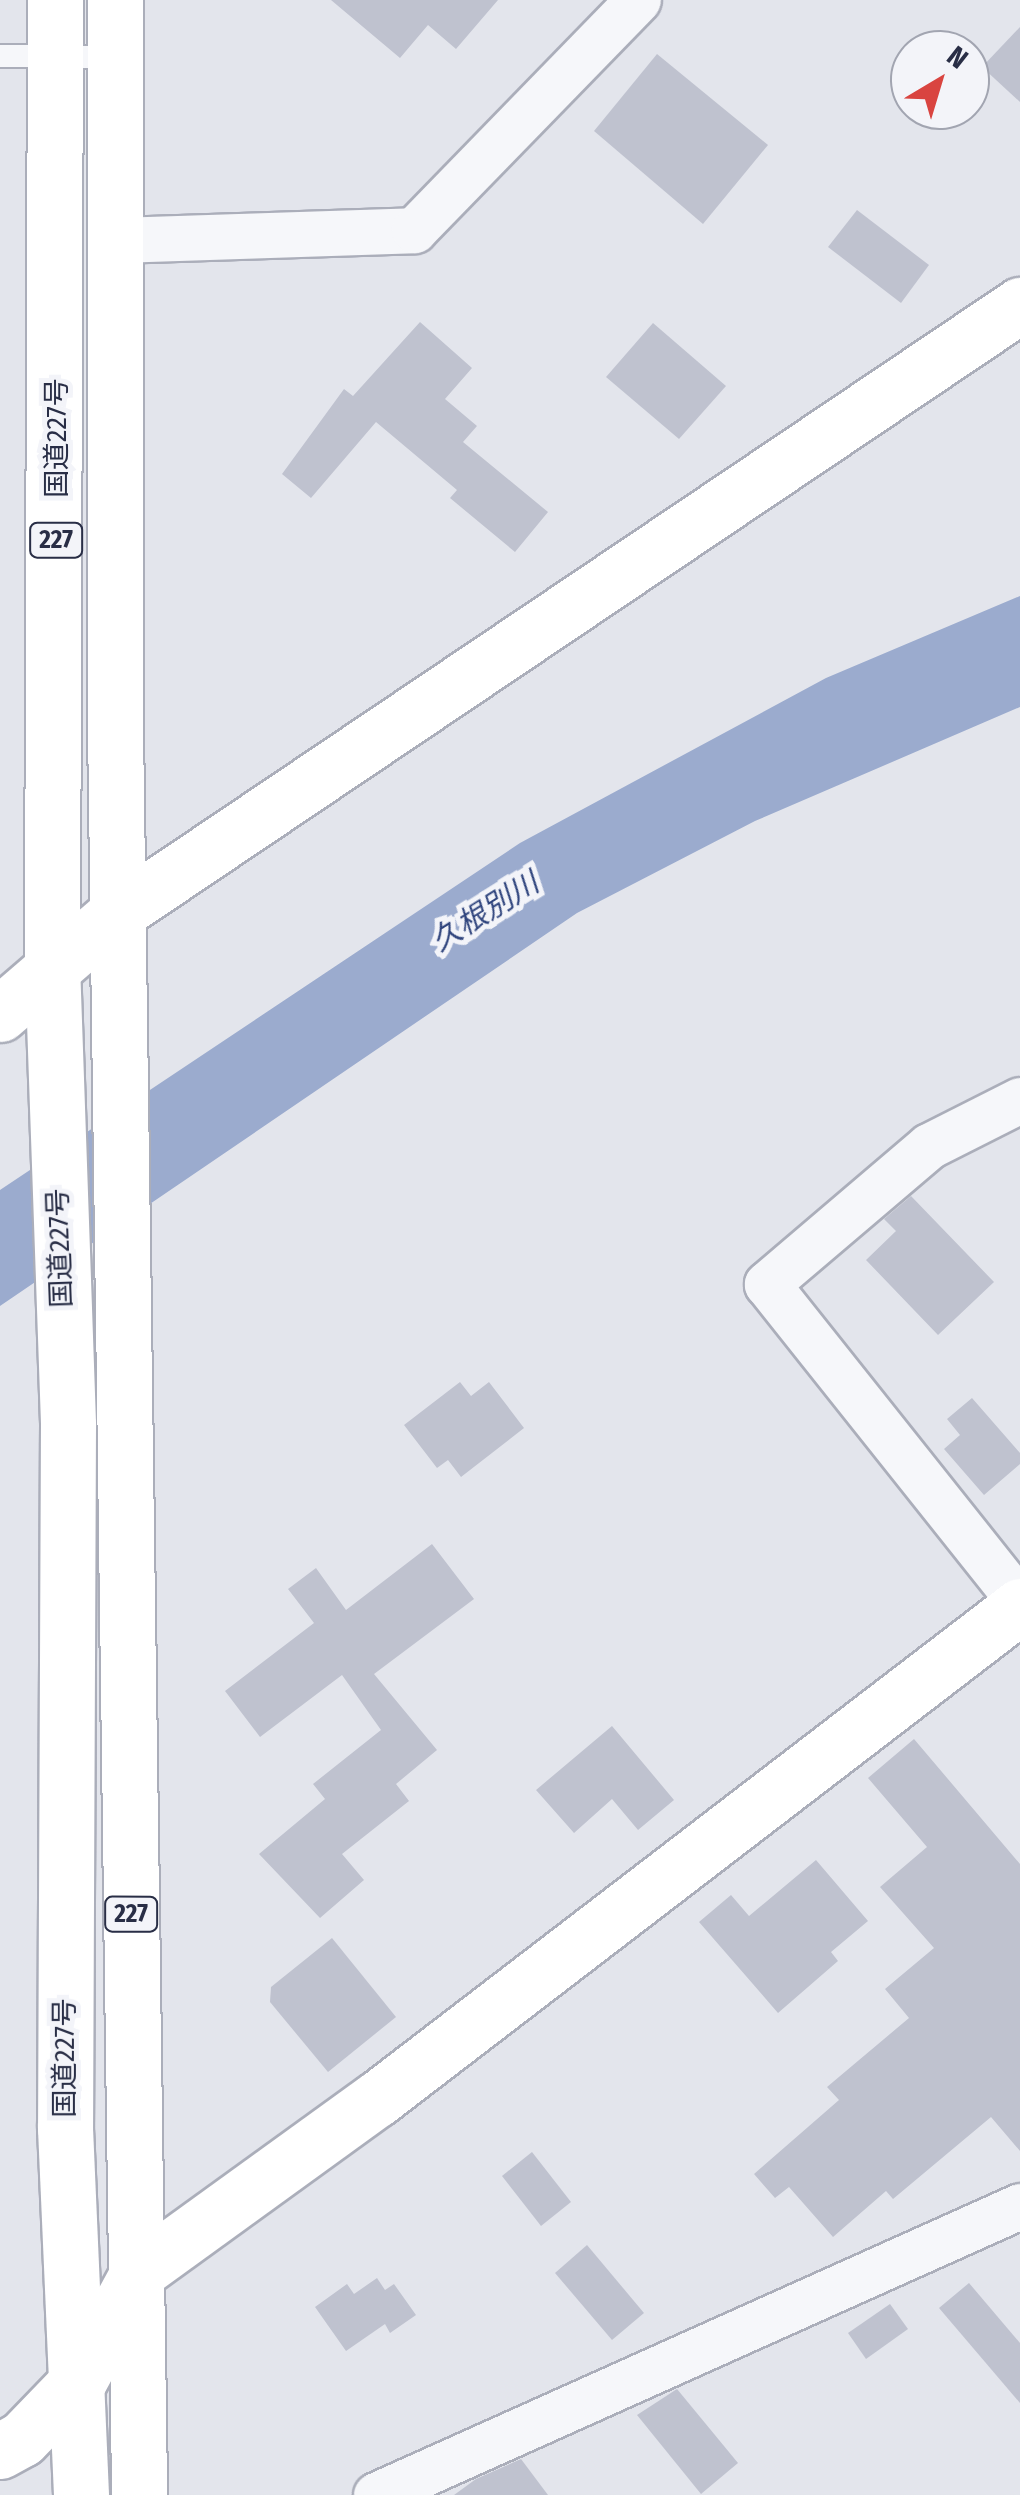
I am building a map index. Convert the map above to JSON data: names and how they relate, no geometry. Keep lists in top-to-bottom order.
{
  "streets": {
    "main road": ["国道227号", "227"]
  },
  "water": ["久根別川"],
  "north": "top right"
}
